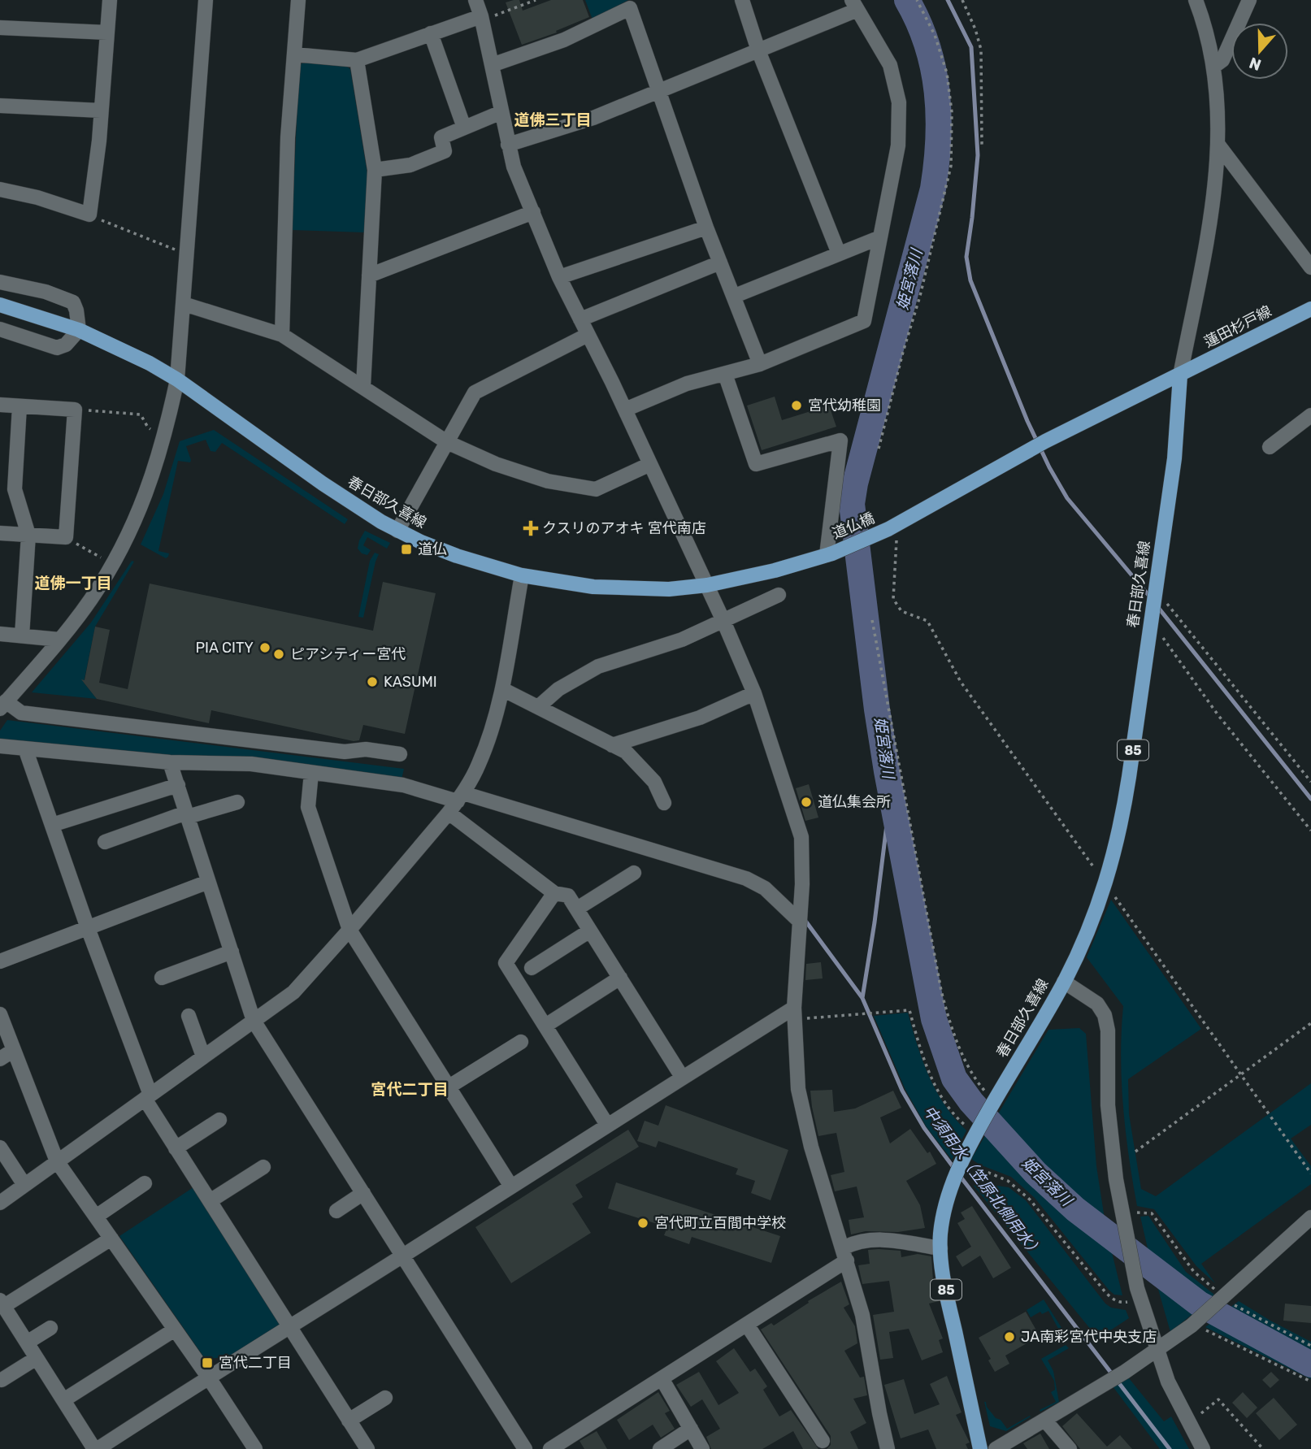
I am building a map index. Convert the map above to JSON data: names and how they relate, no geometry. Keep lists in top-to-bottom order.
{
  "streets": {
    "main road": [
      "蓮田杉戸線",
      "春日部久喜線",
      "道仏橋",
      "85"
    ]
  },
  "crossings": [
    ["蓮田杉戸線", "春日部久喜線"],
    ["春日部久喜線", "道仏橋"],
    ["春日部久喜線", "85"]
  ],
  "districts": ["道佛三丁目", "道佛一丁目", "宮代二丁目"],
  "water": ["姫宮落川", "中須用水（笠原北側用水）"],
  "places": {
    "other": [
      "宮代幼稚園",
      "PIA CITY",
      "ピアシティー宮代",
      "KASUMI",
      "道仏集会所",
      "宮代町立百間中学校",
      "JA南彩宮代中央支店"
    ],
    "health": ["クスリのアオキ 宮代南店"],
    "transit": ["道仏", "宮代二丁目"]
  },
  "north": "bottom"
}
